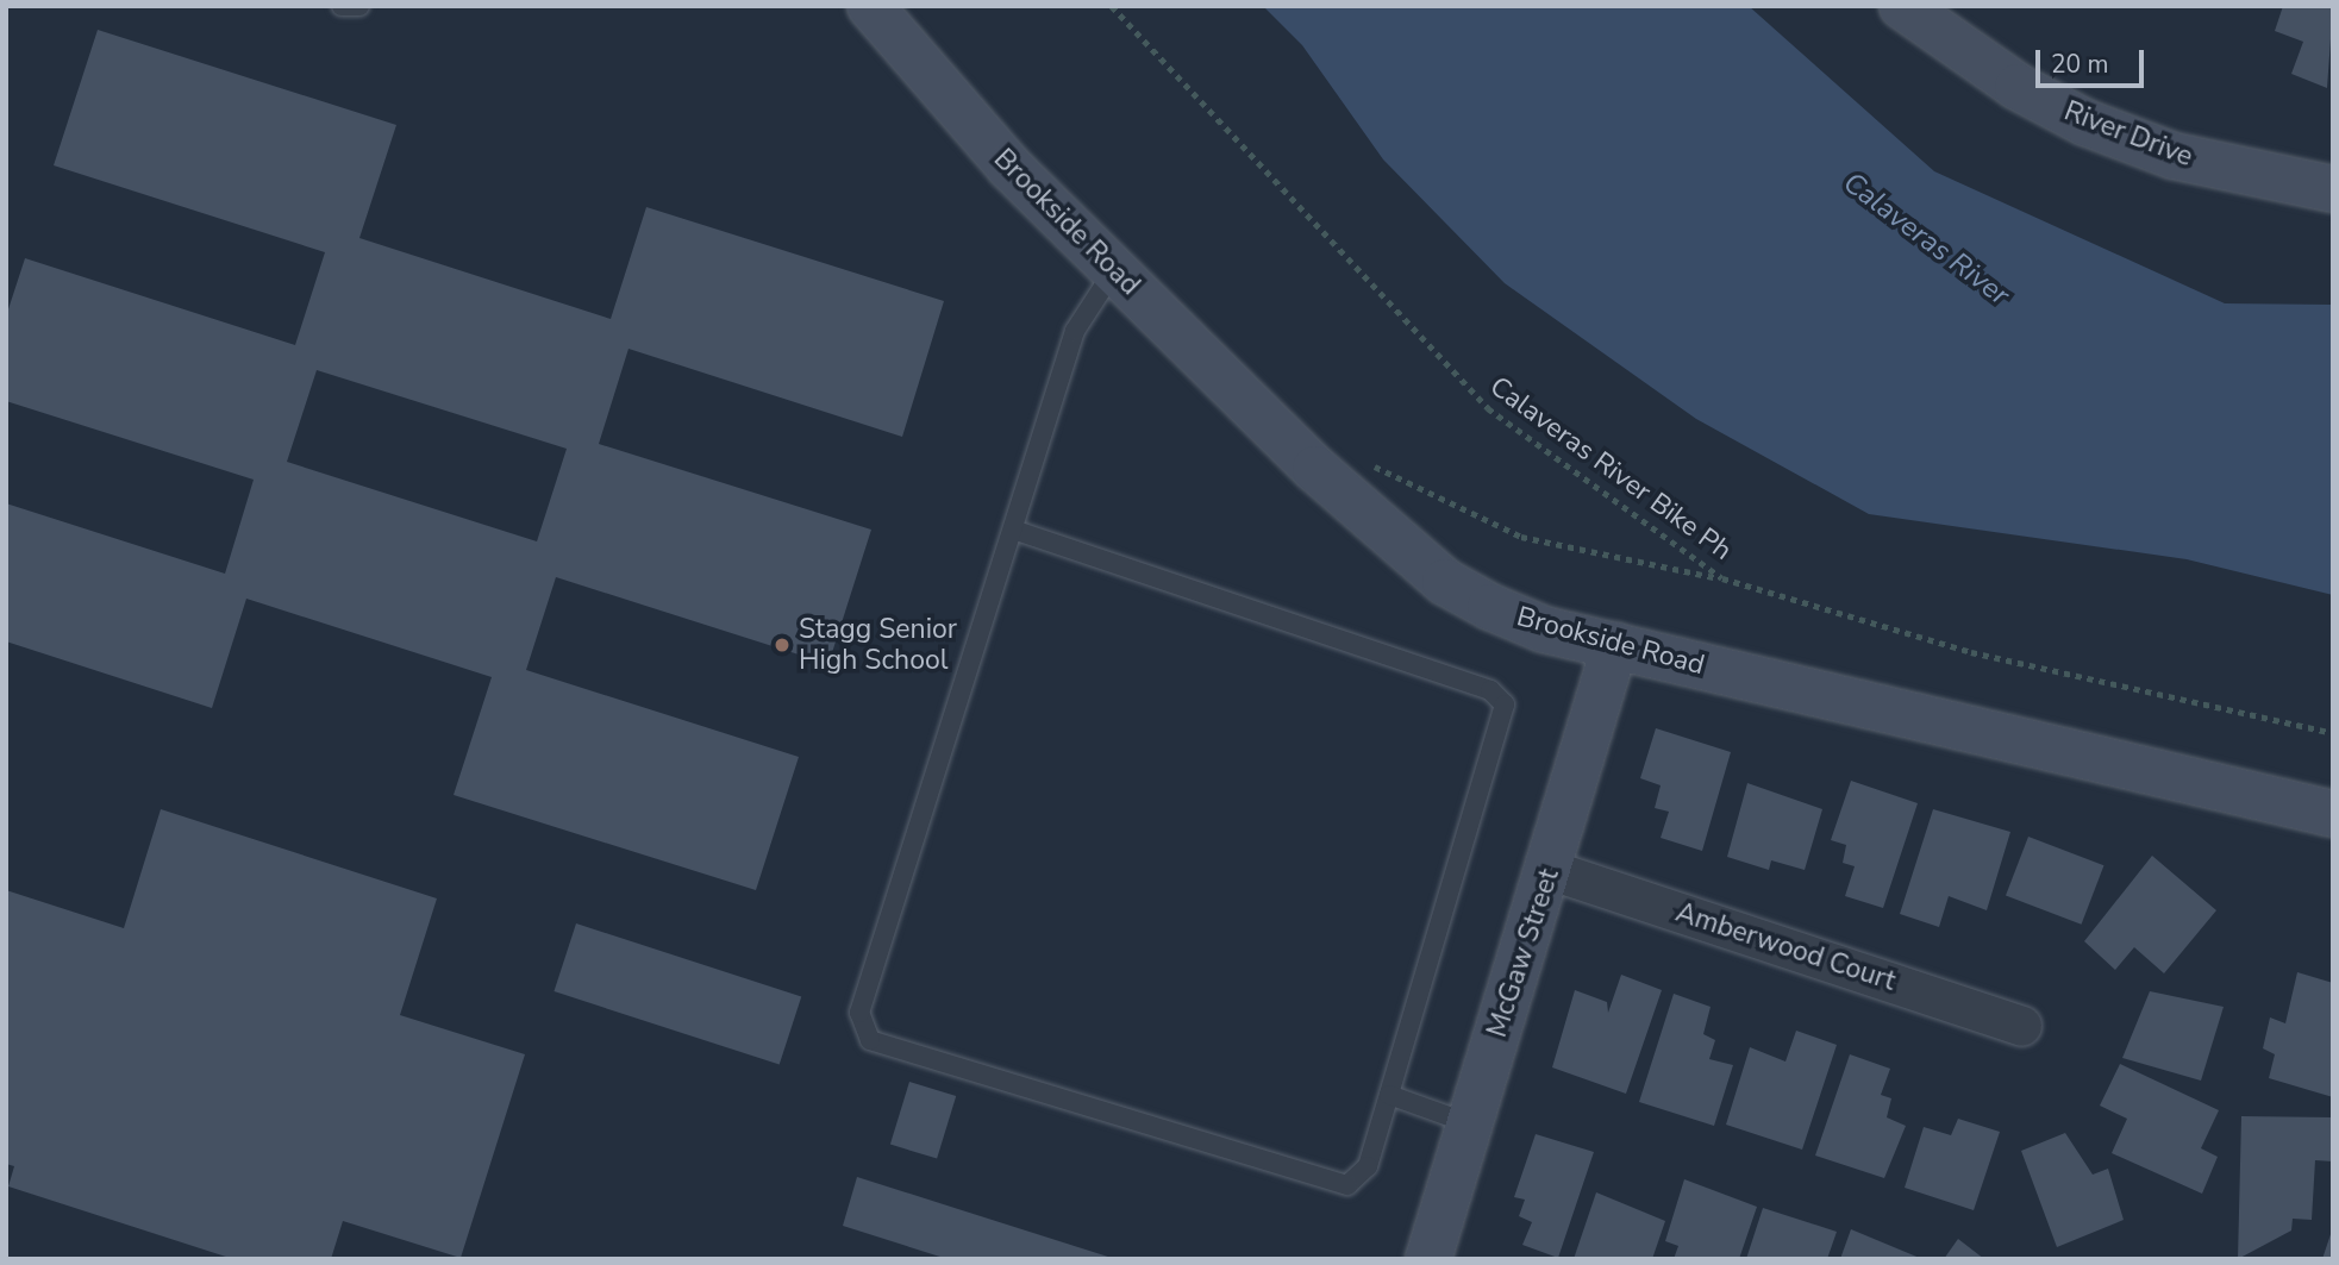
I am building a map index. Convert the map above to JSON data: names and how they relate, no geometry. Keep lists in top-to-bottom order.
{
  "streets": {
    "street": [
      "River Drive",
      "Brookside Road",
      "Amberwood Court",
      "McGaw Street"
    ],
    "path": ["Calaveras River Bike Ph"]
  },
  "crossings": [
    ["Brookside Road", "McGaw Street"],
    ["Amberwood Court", "McGaw Street"]
  ],
  "water": ["Calaveras River"],
  "places": ["Stagg Senior High School"],
  "scale_bar": "20 m"
}
